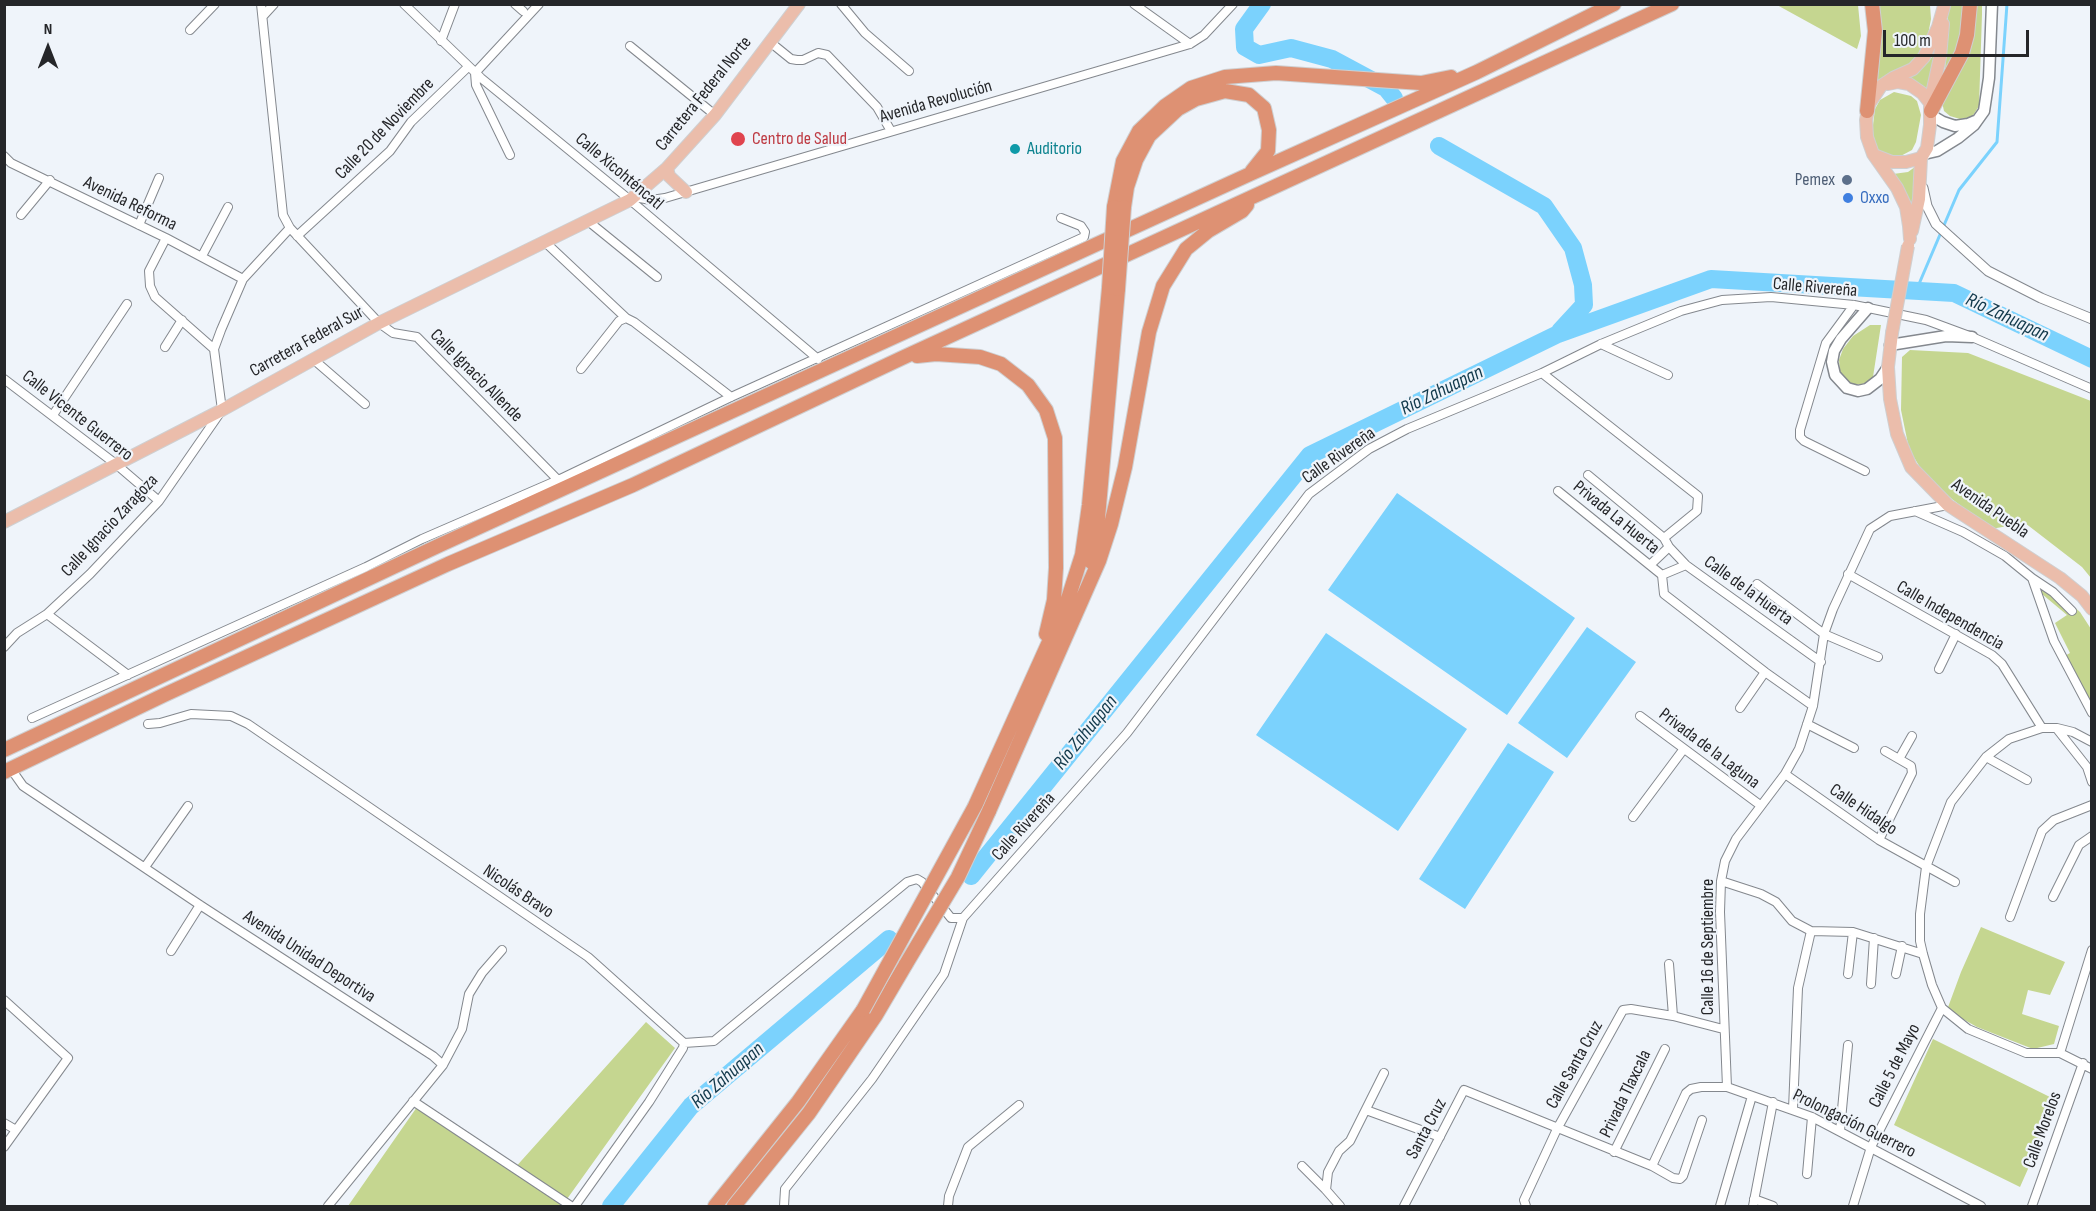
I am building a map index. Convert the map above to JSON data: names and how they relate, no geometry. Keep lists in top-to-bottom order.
{
  "streets": {
    "main road": ["Carretera Federal Norte", "Carretera Federal Sur", "Avenida Puebla"],
    "street": [
      "Avenida Revolución",
      "Calle 20 de Noviembre",
      "Calle Xicohténcatl",
      "Avenida Reforma",
      "Calle Rivereña",
      "Calle Ignacio Allende",
      "Calle Vicente Guerrero",
      "Privada La Huerta",
      "Calle Ignacio Zaragoza",
      "Calle de la Huerta",
      "Calle Independencia",
      "Privada de la Laguna",
      "Calle Hidalgo",
      "Nicolás Bravo",
      "Calle 16 de Septiembre",
      "Avenida Unidad Deportiva",
      "Calle Santa Cruz",
      "Calle 5 de Mayo",
      "Privada Tlaxcala",
      "Prolongación Guerrero",
      "Santa Cruz",
      "Calle Morelos"
    ]
  },
  "crossings": [
    ["Carretera Federal Norte", "Avenida Revolución"],
    ["Carretera Federal Norte", "Calle Xicohténcatl"],
    ["Carretera Federal Norte", "Carretera Federal Sur"],
    ["Avenida Revolución", "Calle Xicohténcatl"],
    ["Avenida Revolución", "Carretera Federal Sur"],
    ["Calle 20 de Noviembre", "Calle Xicohténcatl"],
    ["Calle 20 de Noviembre", "Calle Ignacio Allende"],
    ["Calle Xicohténcatl", "Carretera Federal Sur"],
    ["Carretera Federal Sur", "Calle Ignacio Allende"],
    ["Carretera Federal Sur", "Calle Vicente Guerrero"],
    ["Carretera Federal Sur", "Calle Ignacio Zaragoza"],
    ["Calle Vicente Guerrero", "Calle Ignacio Zaragoza"],
    ["Avenida Puebla", "Calle 16 de Septiembre"],
    ["Privada La Huerta", "Calle de la Huerta"],
    ["Calle de la Huerta", "Calle 16 de Septiembre"],
    ["Calle Independencia", "Calle 16 de Septiembre"],
    ["Privada de la Laguna", "Calle 16 de Septiembre"],
    ["Calle Hidalgo", "Calle 16 de Septiembre"],
    ["Calle 16 de Septiembre", "Calle Santa Cruz"],
    ["Calle 16 de Septiembre", "Prolongación Guerrero"],
    ["Calle Santa Cruz", "Santa Cruz"],
    ["Calle 5 de Mayo", "Prolongación Guerrero"]
  ],
  "water": ["Río Zahuapan"],
  "places": [
    "Centro de Salud",
    "Auditorio",
    "Pemex",
    "Oxxo"
  ],
  "scale_bar": "100 m",
  "north": "top"
}
